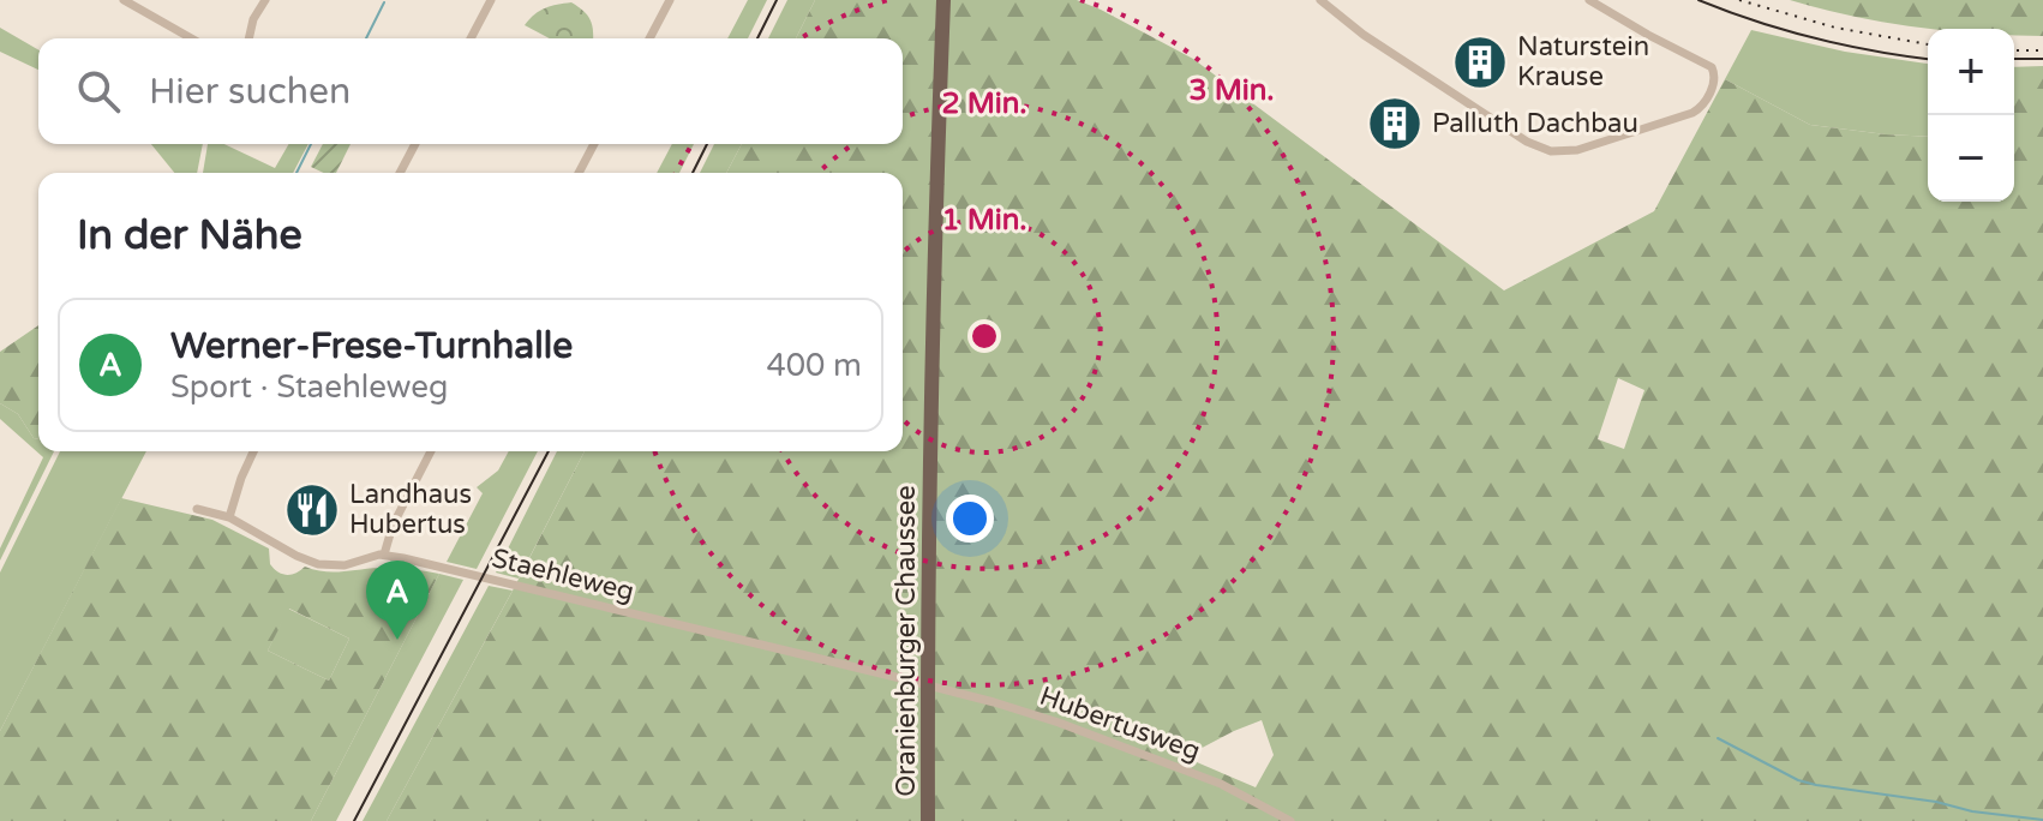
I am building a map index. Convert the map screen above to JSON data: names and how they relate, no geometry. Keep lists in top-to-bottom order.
{
  "streets": {
    "main road": ["Oranienburger Chaussee"],
    "street": ["Staehleweg", "Hubertusweg"]
  },
  "crossings": [
    ["Staehleweg", "Oranienburger Chaussee"],
    ["Staehleweg", "Hubertusweg"],
    ["Oranienburger Chaussee", "Hubertusweg"]
  ],
  "places": {
    "building": ["Naturstein Krause", "Palluth Dachbau"],
    "restaurant": ["Landhaus Hubertus"]
  },
  "page": {
    "map_buttons": ["+", "−"],
    "search": "Hier suchen",
    "heading": "In der Nähe",
    "list": [
      {
        "mark": "A",
        "name": "Werner-Frese-Turnhalle",
        "note": "Sport · Staehleweg",
        "value": "400 m"
      }
    ],
    "pins": "A"
  },
  "rings": ["3 Min.", "2 Min.", "1 Min."]
}
